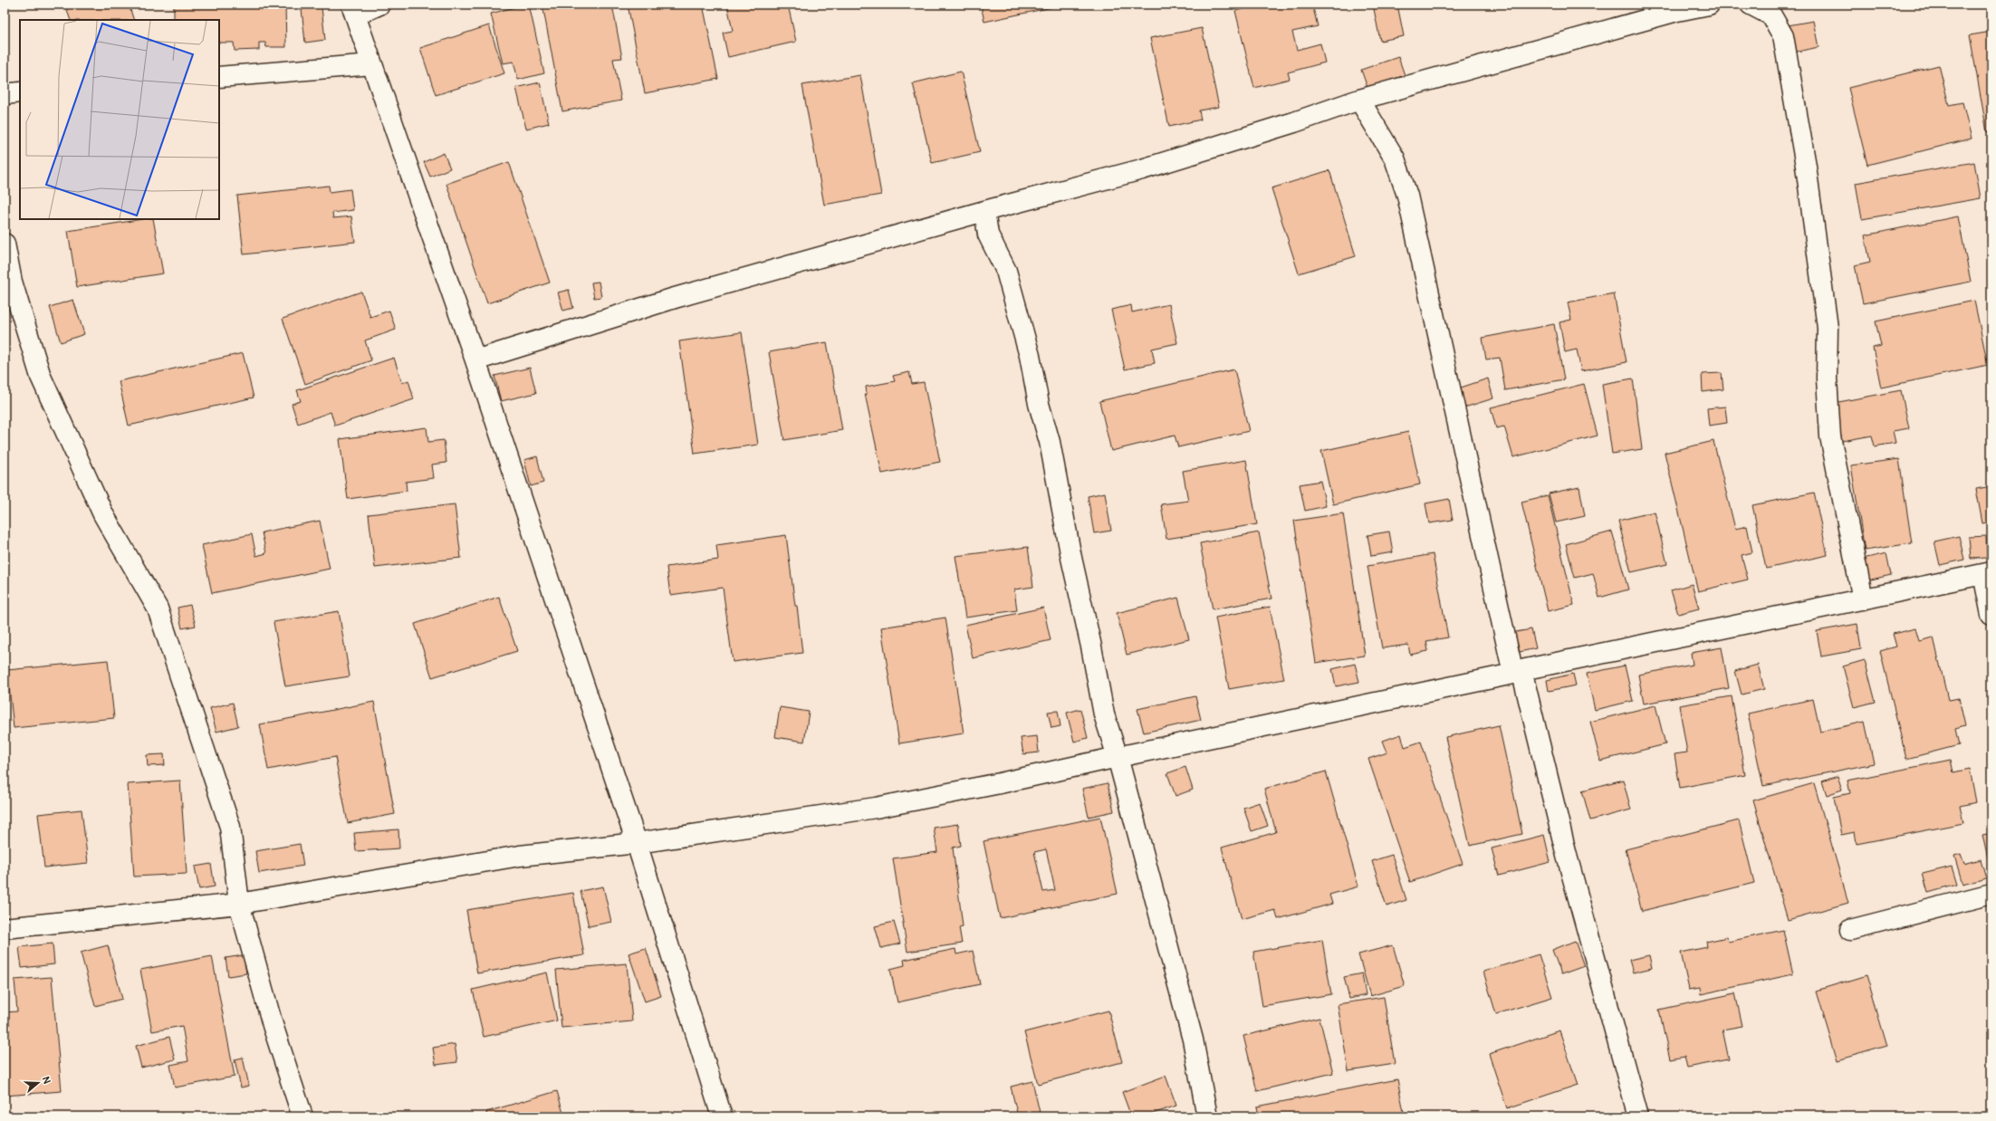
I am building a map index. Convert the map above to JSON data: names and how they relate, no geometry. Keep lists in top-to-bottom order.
{
  "north": "right"
}
